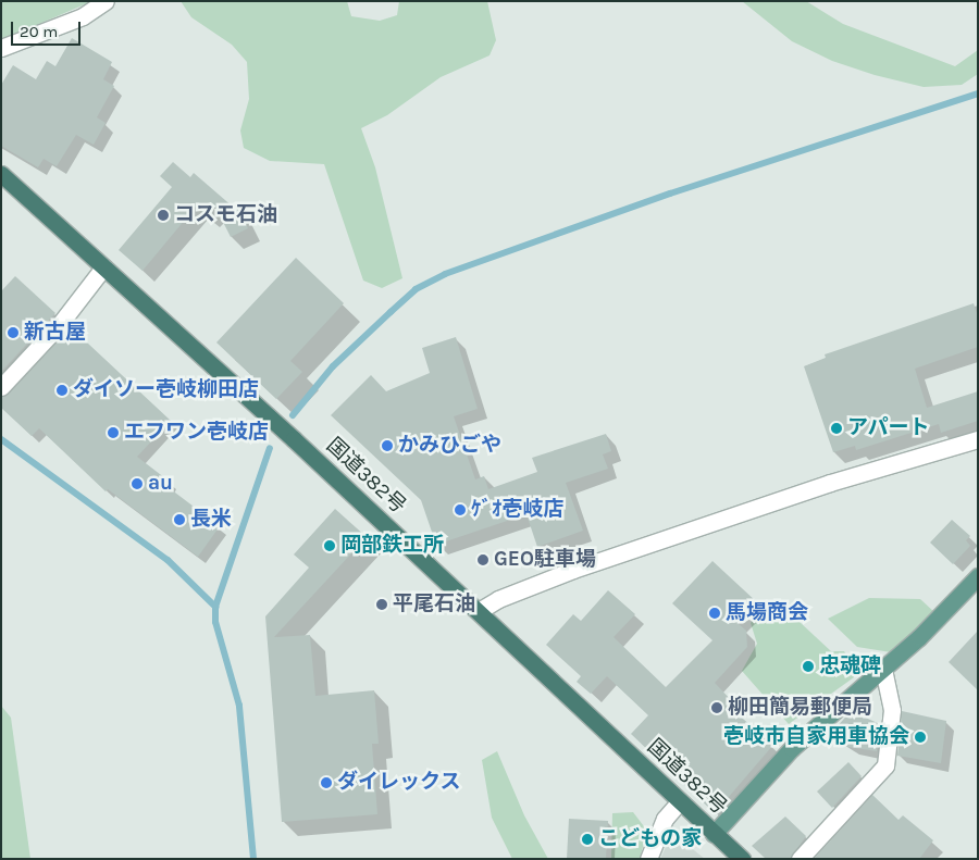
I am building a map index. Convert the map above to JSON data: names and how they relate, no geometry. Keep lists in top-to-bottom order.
{
  "streets": {
    "highway": ["国道382号"]
  },
  "places": [
    "コスモ石油",
    "新古屋",
    "ダイソー壱岐柳田店",
    "アパート",
    "エフワン壱岐店",
    "かみひごや",
    "au",
    "ｹﾞｵ壱岐店",
    "長米",
    "岡部鉄工所",
    "GEO駐車場",
    "平尾石油",
    "馬場商会",
    "忠魂碑",
    "柳田簡易郵便局",
    "壱岐市自家用車協会",
    "ダイレックス",
    "こどもの家"
  ],
  "scale_bar": "20 m"
}
